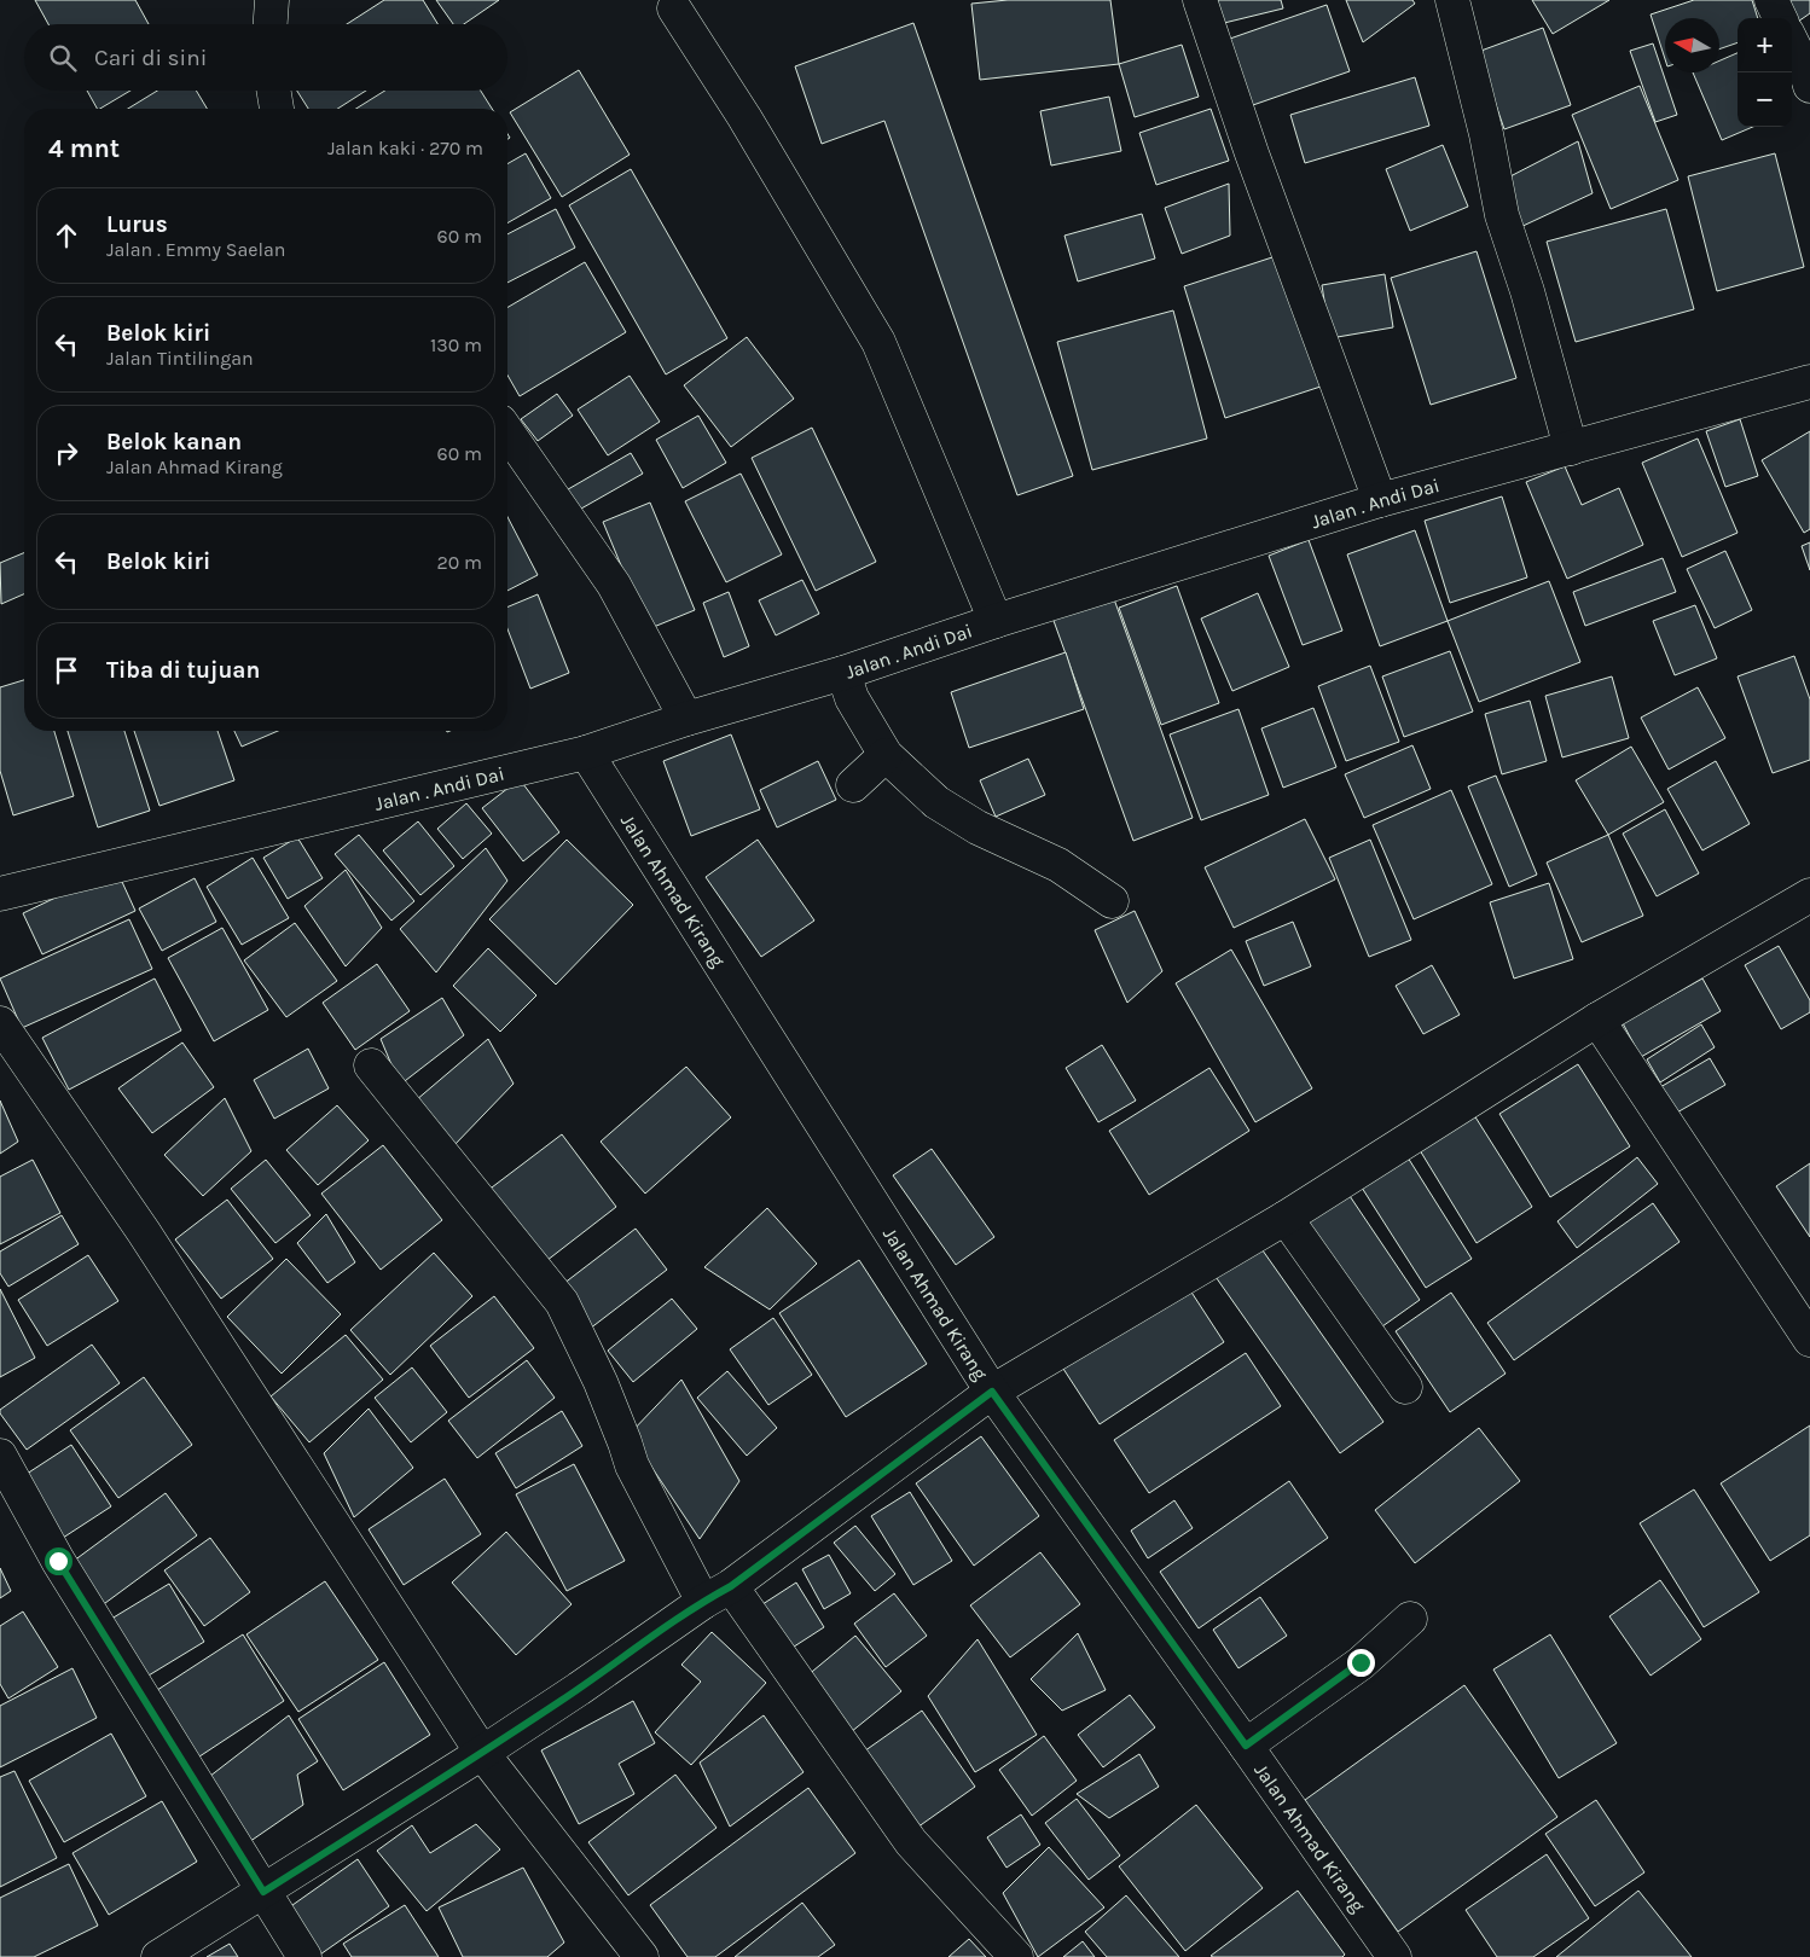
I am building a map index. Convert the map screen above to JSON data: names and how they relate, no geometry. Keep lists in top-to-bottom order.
{
  "streets": {
    "main road": ["Jalan . Andi Dai", "Jalan Ahmad Kirang"]
  },
  "crossings": [
    ["Jalan . Andi Dai", "Jalan Ahmad Kirang"]
  ],
  "north": "left",
  "page": {
    "map_buttons": ["+", "−"],
    "search": "Cari di sini",
    "heading": ["4 mnt", "Jalan kaki · 270 m"],
    "list": [
      ["Lurus", "Jalan . Emmy Saelan", "60 m"],
      ["Belok kiri", "Jalan Tintilingan", "130 m"],
      ["Belok kanan", "Jalan Ahmad Kirang", "60 m"],
      ["Belok kiri", "20 m"],
      "Tiba di tujuan"
    ]
  }
}
